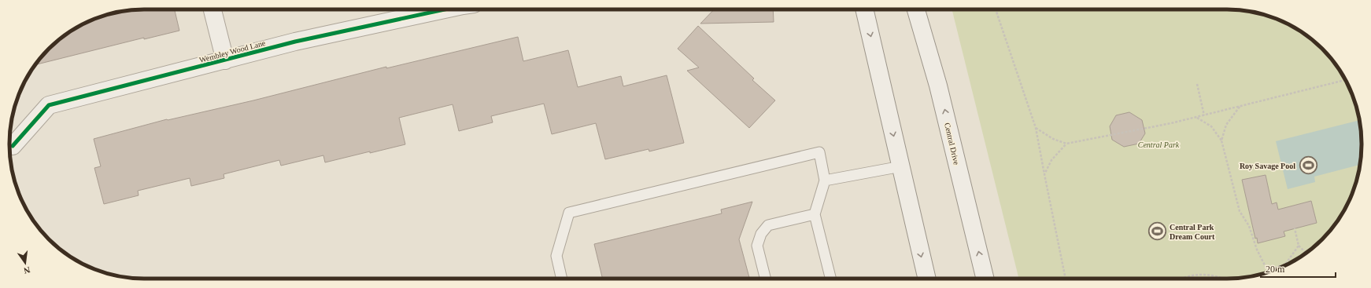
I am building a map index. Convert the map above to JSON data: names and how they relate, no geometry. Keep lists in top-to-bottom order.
{
  "streets": {
    "main road": ["Wembley Wood Lane", "Central Drive"]
  },
  "parks": ["Central Park"],
  "places": {
    "sports": ["Roy Savage Pool", "Central Park Dream Court"]
  },
  "scale_bar": "20 m",
  "north": "bottom"
}
